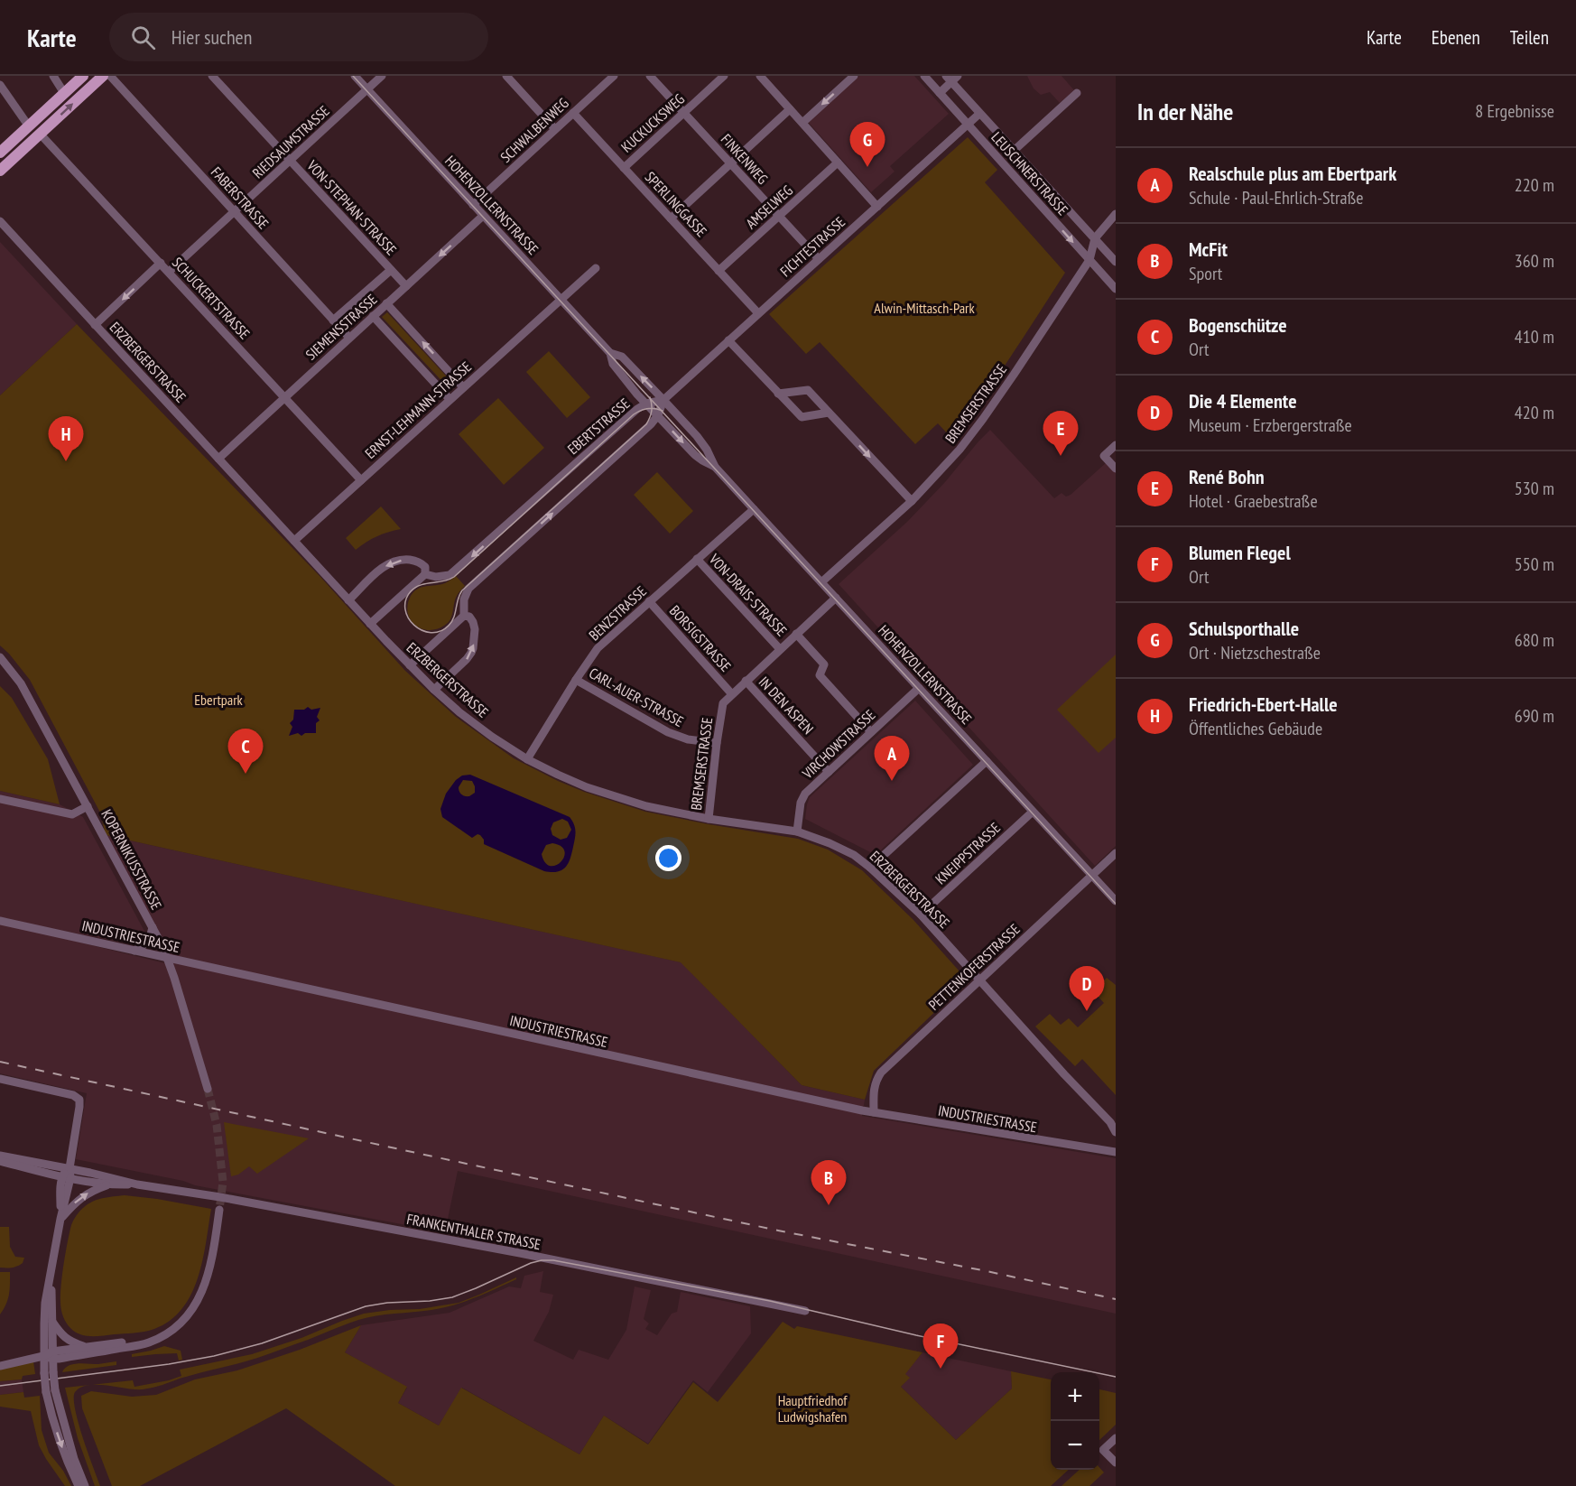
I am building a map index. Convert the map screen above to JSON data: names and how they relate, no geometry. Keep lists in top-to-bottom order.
{
  "streets": {
    "street": [
      "KUCKUCKSWEG",
      "SCHWALBENWEG",
      "RIEDSAUMSTRASSE",
      "FINKENWEG",
      "LEUSCHNERSTRASSE",
      "FABERSTRASSE",
      "SPERLINGGASSE",
      "HOHENZOLLERNSTRASSE",
      "AMSELWEG",
      "VON-STEPHAN-STRASSE",
      "FICHTESTRASSE",
      "SCHUCKERTSTRASSE",
      "SIEMENSSTRASSE",
      "ERZBERGERSTRASSE",
      "BREMSERSTRASSE",
      "ERNST-LEHMANN-STRASSE",
      "EBERTSTRASSE",
      "VON-DRAIS-STRASSE",
      "BENZSTRASSE",
      "BORSIGSTRASSE",
      "CARL-AUER-STRASSE",
      "IN DEN ASPEN",
      "VIRCHOWSTRASSE",
      "KNEIPPSTRASSE",
      "KOPERNIKUSSTRASSE",
      "INDUSTRIESTRASSE",
      "PETTENKOFERSTRASSE",
      "FRANKENTHALER STRASSE"
    ]
  },
  "crossings": [
    ["KUCKUCKSWEG", "FINKENWEG"],
    ["KUCKUCKSWEG", "SPERLINGGASSE"],
    ["SCHWALBENWEG", "SPERLINGGASSE"],
    ["SCHWALBENWEG", "HOHENZOLLERNSTRASSE"],
    ["RIEDSAUMSTRASSE", "FABERSTRASSE"],
    ["RIEDSAUMSTRASSE", "HOHENZOLLERNSTRASSE"],
    ["RIEDSAUMSTRASSE", "VON-STEPHAN-STRASSE"],
    ["RIEDSAUMSTRASSE", "SCHUCKERTSTRASSE"],
    ["FINKENWEG", "AMSELWEG"],
    ["FINKENWEG", "FICHTESTRASSE"],
    ["LEUSCHNERSTRASSE", "FICHTESTRASSE"],
    ["LEUSCHNERSTRASSE", "BREMSERSTRASSE"],
    ["FABERSTRASSE", "SIEMENSSTRASSE"],
    ["SPERLINGGASSE", "AMSELWEG"],
    ["SPERLINGGASSE", "FICHTESTRASSE"],
    ["HOHENZOLLERNSTRASSE", "FICHTESTRASSE"],
    ["HOHENZOLLERNSTRASSE", "SIEMENSSTRASSE"],
    ["HOHENZOLLERNSTRASSE", "BREMSERSTRASSE"],
    ["HOHENZOLLERNSTRASSE", "ERNST-LEHMANN-STRASSE"],
    ["HOHENZOLLERNSTRASSE", "EBERTSTRASSE"],
    ["HOHENZOLLERNSTRASSE", "BENZSTRASSE"],
    ["HOHENZOLLERNSTRASSE", "VIRCHOWSTRASSE"],
    ["HOHENZOLLERNSTRASSE", "KNEIPPSTRASSE"],
    ["HOHENZOLLERNSTRASSE", "PETTENKOFERSTRASSE"],
    ["VON-STEPHAN-STRASSE", "SIEMENSSTRASSE"],
    ["FICHTESTRASSE", "EBERTSTRASSE"],
    ["SCHUCKERTSTRASSE", "SIEMENSSTRASSE"],
    ["SCHUCKERTSTRASSE", "ERNST-LEHMANN-STRASSE"],
    ["SIEMENSSTRASSE", "ERZBERGERSTRASSE"],
    ["ERZBERGERSTRASSE", "BREMSERSTRASSE"],
    ["ERZBERGERSTRASSE", "ERNST-LEHMANN-STRASSE"],
    ["ERZBERGERSTRASSE", "BENZSTRASSE"],
    ["ERZBERGERSTRASSE", "VIRCHOWSTRASSE"],
    ["ERZBERGERSTRASSE", "KNEIPPSTRASSE"],
    ["ERZBERGERSTRASSE", "PETTENKOFERSTRASSE"],
    ["BREMSERSTRASSE", "VON-DRAIS-STRASSE"],
    ["BREMSERSTRASSE", "BORSIGSTRASSE"],
    ["BREMSERSTRASSE", "CARL-AUER-STRASSE"],
    ["BREMSERSTRASSE", "IN DEN ASPEN"],
    ["VON-DRAIS-STRASSE", "BENZSTRASSE"],
    ["BENZSTRASSE", "BORSIGSTRASSE"],
    ["BENZSTRASSE", "CARL-AUER-STRASSE"],
    ["IN DEN ASPEN", "VIRCHOWSTRASSE"],
    ["KOPERNIKUSSTRASSE", "INDUSTRIESTRASSE"],
    ["INDUSTRIESTRASSE", "PETTENKOFERSTRASSE"]
  ],
  "parks": ["Alwin-Mittasch-Park", "Ebertpark", "Hauptfriedhof Ludwigshafen"],
  "page": {
    "header": "Karte",
    "search": "Hier suchen",
    "nav": ["Karte", "Ebenen", "Teilen"],
    "heading": ["In der Nähe", "8 Ergebnisse"],
    "pins": [
      "G",
      "E",
      "H",
      "C",
      "A",
      "D",
      "B",
      "F"
    ],
    "list": [
      {
        "mark": "A",
        "name": "Realschule plus am Ebertpark",
        "note": "Schule · Paul-Ehrlich-Straße",
        "value": "220 m"
      },
      {
        "mark": "B",
        "name": "McFit",
        "note": "Sport",
        "value": "360 m"
      },
      {
        "mark": "C",
        "name": "Bogenschütze",
        "note": "Ort",
        "value": "410 m"
      },
      {
        "mark": "D",
        "name": "Die 4 Elemente",
        "note": "Museum · Erzbergerstraße",
        "value": "420 m"
      },
      {
        "mark": "E",
        "name": "René Bohn",
        "note": "Hotel · Graebestraße",
        "value": "530 m"
      },
      {
        "mark": "F",
        "name": "Blumen Flegel",
        "note": "Ort",
        "value": "550 m"
      },
      {
        "mark": "G",
        "name": "Schulsporthalle",
        "note": "Ort · Nietzschestraße",
        "value": "680 m"
      },
      {
        "mark": "H",
        "name": "Friedrich-Ebert-Halle",
        "note": "Öffentliches Gebäude",
        "value": "690 m"
      }
    ],
    "map_buttons": ["+", "−"]
  }
}
